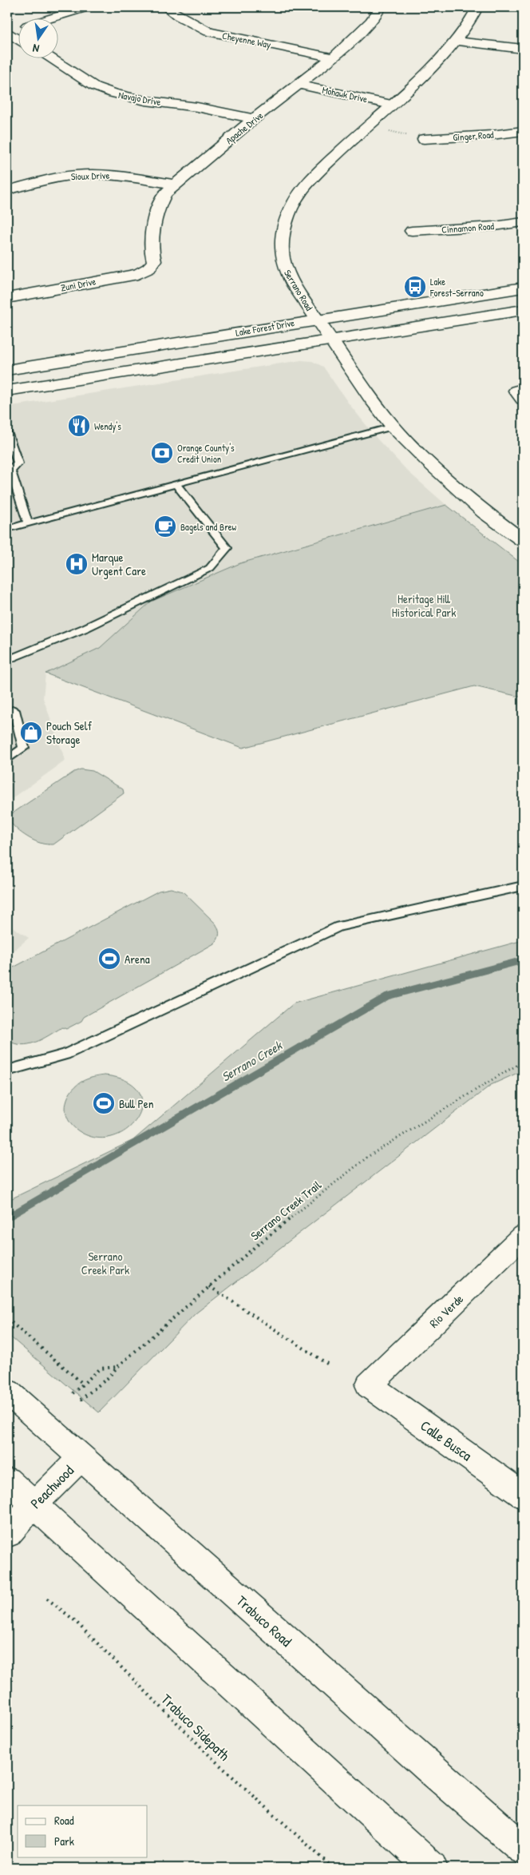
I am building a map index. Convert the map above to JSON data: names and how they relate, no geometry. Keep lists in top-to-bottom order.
{
  "streets": {
    "street": [
      "Cheyenne Way",
      "Mohawk Drive",
      "Navajo Drive",
      "Apache Drive",
      "Ginger Road",
      "Sioux Drive",
      "Cinnamon Road",
      "Zuni Drive",
      "Serrano Road",
      "Lake Forest Drive",
      "Rio Verde",
      "Calle Busca",
      "Peachwood",
      "Trabuco Road"
    ],
    "path": ["Serrano Creek Trail", "Trabuco Sidepath"]
  },
  "crossings": [
    ["Cheyenne Way", "Apache Drive"],
    ["Mohawk Drive", "Apache Drive"],
    ["Mohawk Drive", "Serrano Road"],
    ["Navajo Drive", "Apache Drive"],
    ["Apache Drive", "Sioux Drive"],
    ["Apache Drive", "Zuni Drive"],
    ["Serrano Road", "Lake Forest Drive"],
    ["Rio Verde", "Calle Busca"],
    ["Peachwood", "Trabuco Road"]
  ],
  "water": ["Serrano Creek"],
  "parks": ["Heritage Hill Historical Park", "Serrano Creek Park"],
  "places": {
    "bus stop": ["Lake Forest-Serrano"],
    "restaurant": ["Wendy's"],
    "bank": ["Orange County's Credit Union"],
    "cafe": ["Bagels and Brew"],
    "hospital": ["Marque Urgent Care"],
    "shop": ["Pouch Self Storage"],
    "sports": ["Arena", "Bull Pen"]
  },
  "legend": ["Road", "Park"],
  "north": "bottom"
}
